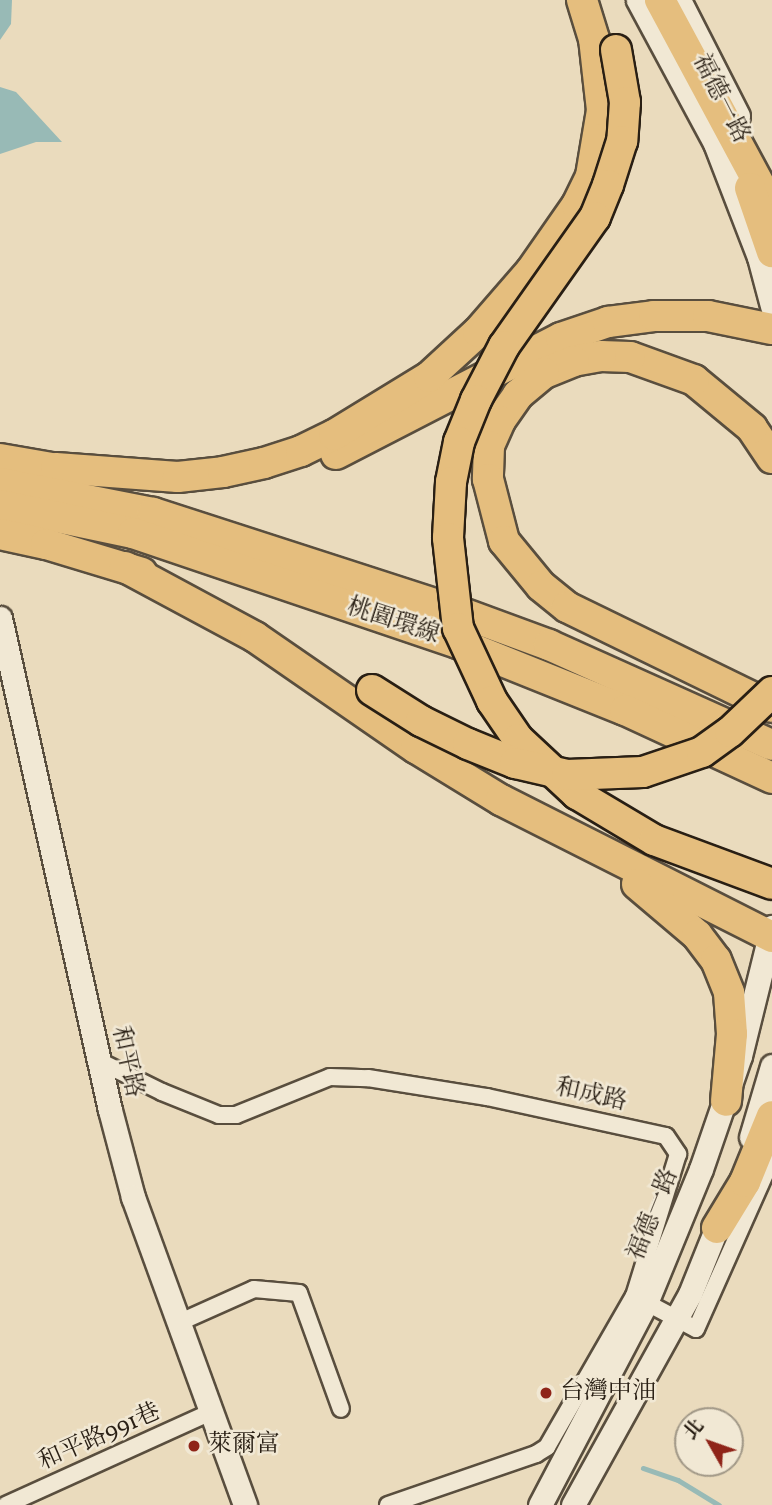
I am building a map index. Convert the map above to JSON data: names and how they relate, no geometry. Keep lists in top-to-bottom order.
{
  "streets": {
    "highway": ["桃園環線"],
    "main road": ["福德一路", "和平路"],
    "street": ["和成路", "和平路991巷"]
  },
  "crossings": [
    ["福德一路", "和成路"],
    ["和平路", "和成路"],
    ["和平路", "和平路991巷"]
  ],
  "places": ["台灣中油", "萊爾富"],
  "north": "top left"
}
